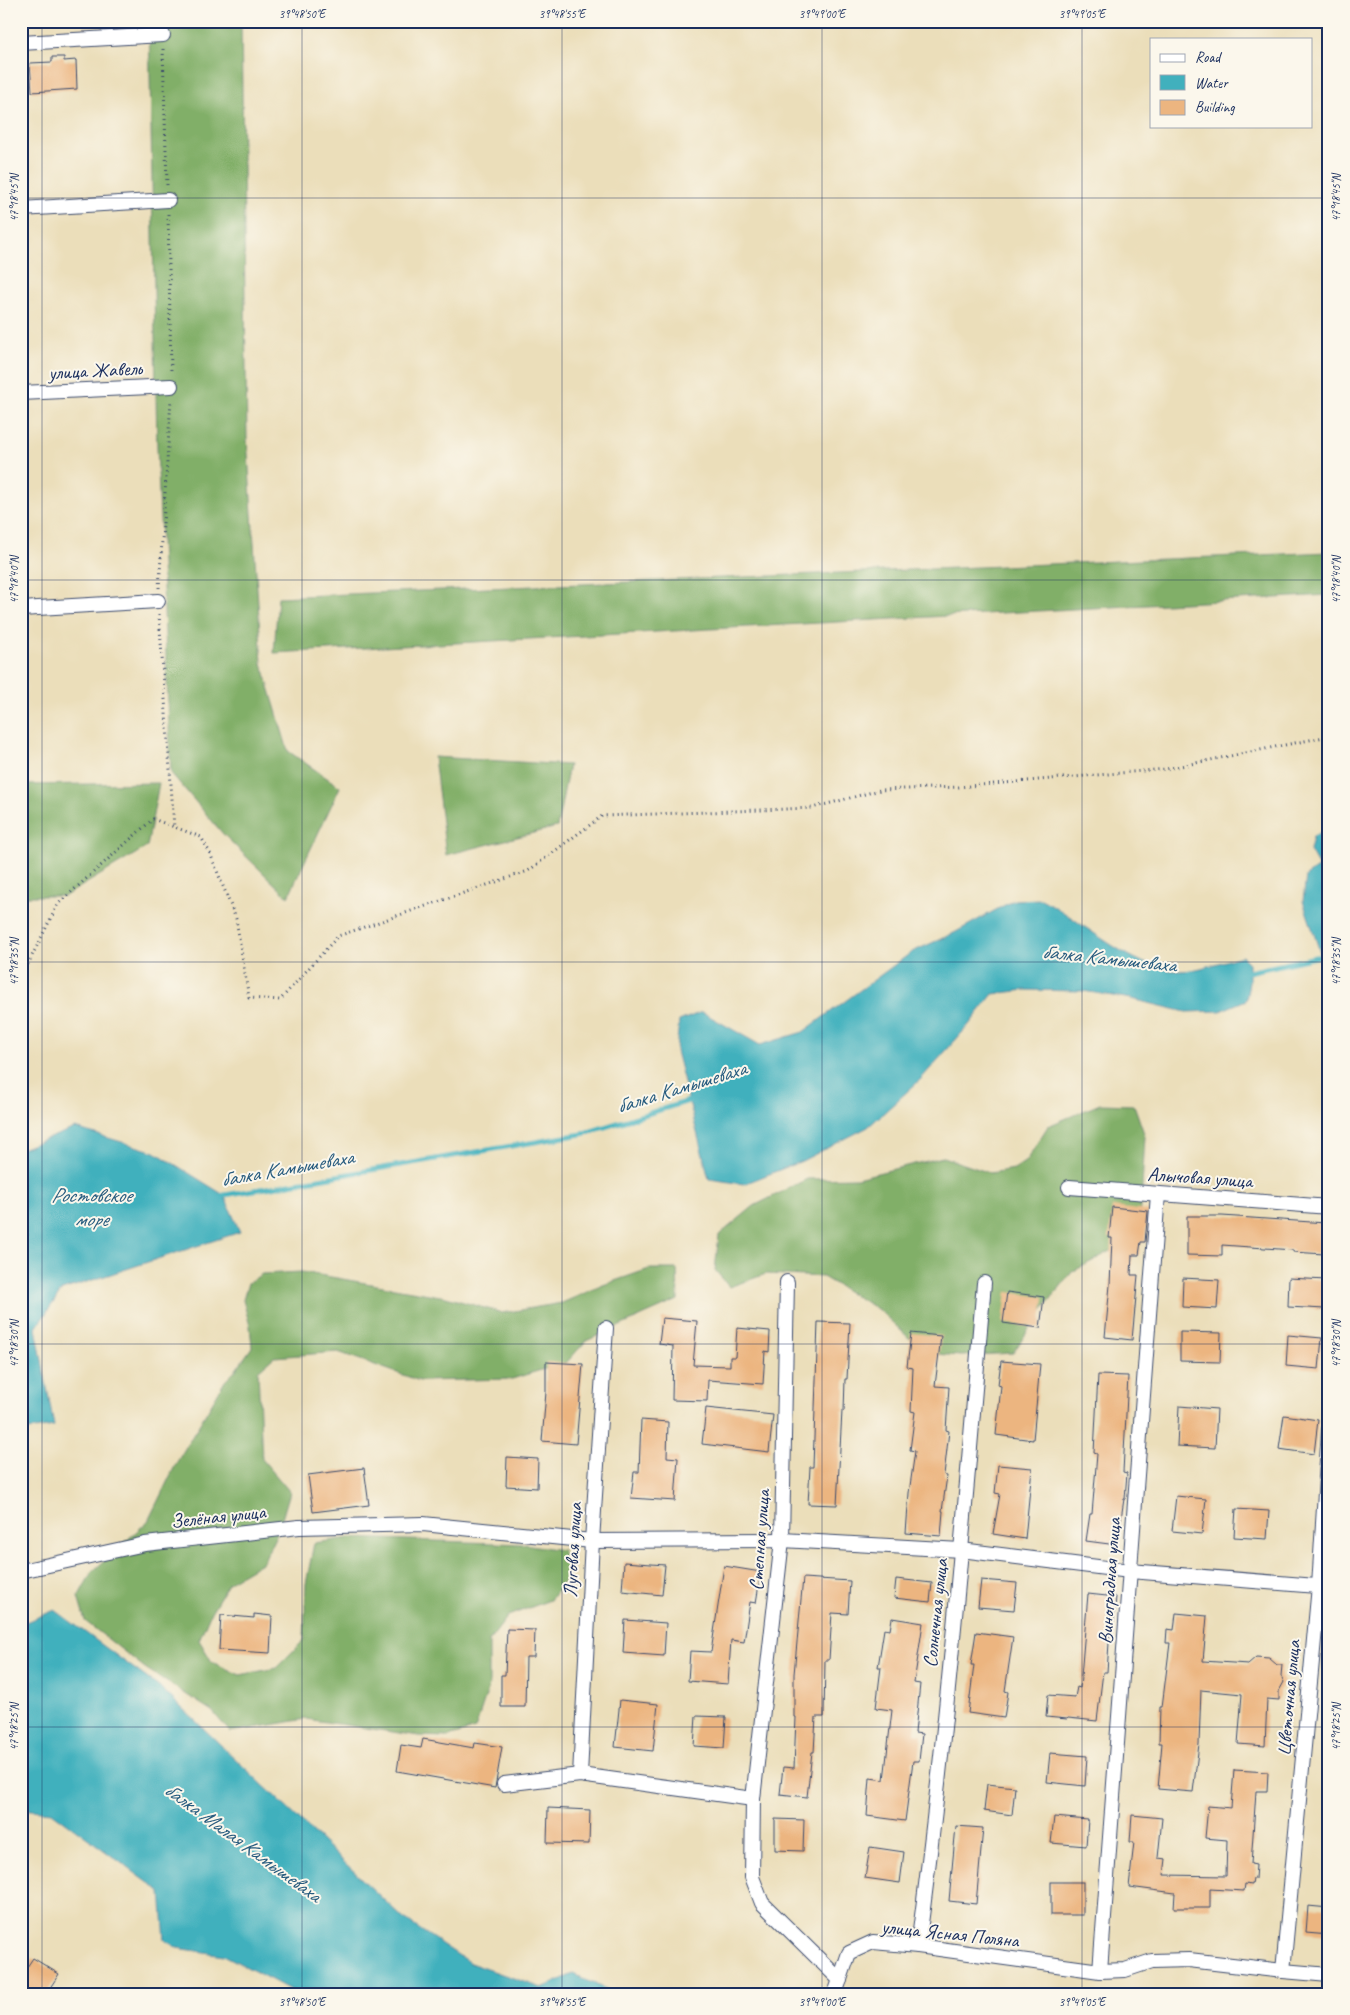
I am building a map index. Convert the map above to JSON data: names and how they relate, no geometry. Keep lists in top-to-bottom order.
{
  "streets": {
    "street": [
      "улица Жавель",
      "Алычовая улица",
      "Зелёная улица",
      "Степная улица",
      "Луговая улица",
      "Виноградная улица",
      "Солнечная улица",
      "Цветочная улица",
      "улица Ясная Поляна"
    ]
  },
  "crossings": [
    ["Алычовая улица", "Виноградная улица"],
    ["Зелёная улица", "Степная улица"],
    ["Зелёная улица", "Луговая улица"],
    ["Зелёная улица", "Виноградная улица"],
    ["Зелёная улица", "Солнечная улица"],
    ["Зелёная улица", "Цветочная улица"],
    ["Виноградная улица", "улица Ясная Поляна"],
    ["Солнечная улица", "улица Ясная Поляна"],
    ["Цветочная улица", "улица Ясная Поляна"]
  ],
  "water": ["балка Камышеваха", "Ростовское море", "балка Малая Камышеваха"],
  "legend": ["Road", "Water", "Building"],
  "coordinates": [
    "39°48'50\"E",
    "39°48'55\"E",
    "39°49'00\"E",
    "39°49'05\"E",
    "47°18'45\"N",
    "47°18'40\"N",
    "47°18'35\"N",
    "47°18'30\"N",
    "47°18'25\"N"
  ]
}
